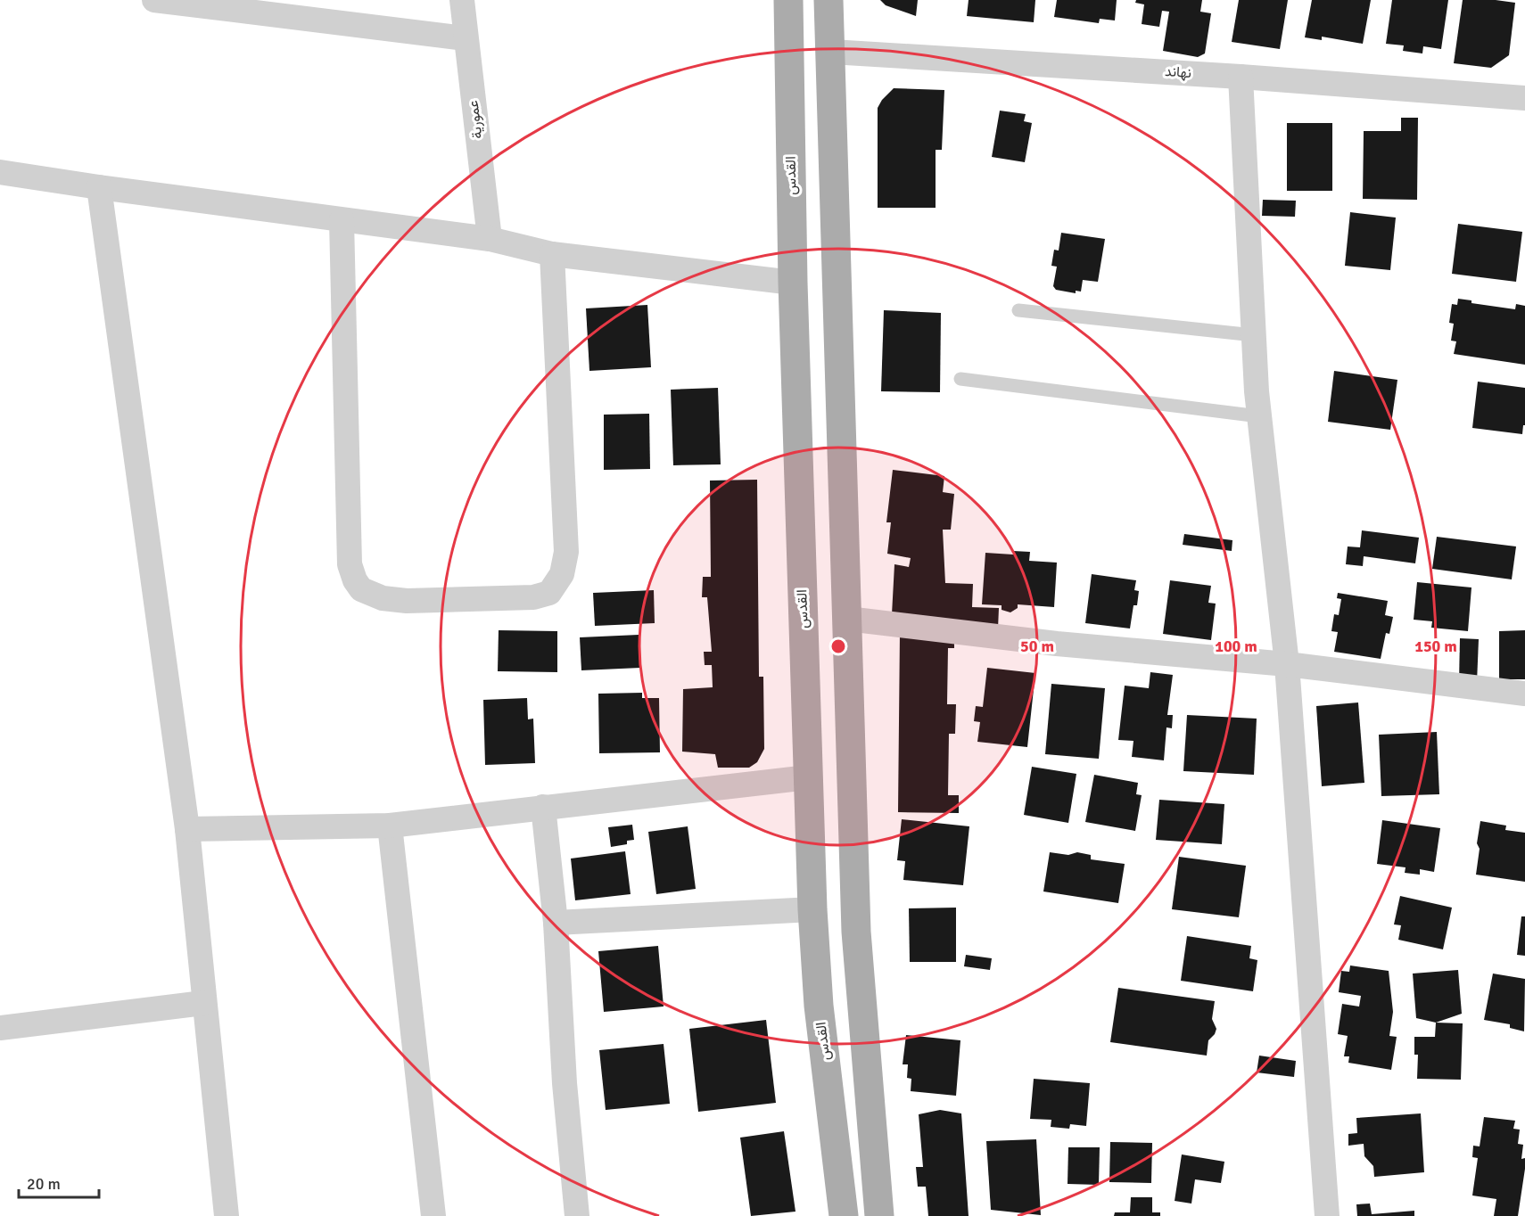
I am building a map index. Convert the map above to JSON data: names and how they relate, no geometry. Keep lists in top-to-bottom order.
{
  "streets": {
    "main road": ["القدس"],
    "street": ["نهاند", "عمورية"]
  },
  "scale_bar": "20 m",
  "rings": ["50 m", "100 m", "150 m"]
}
